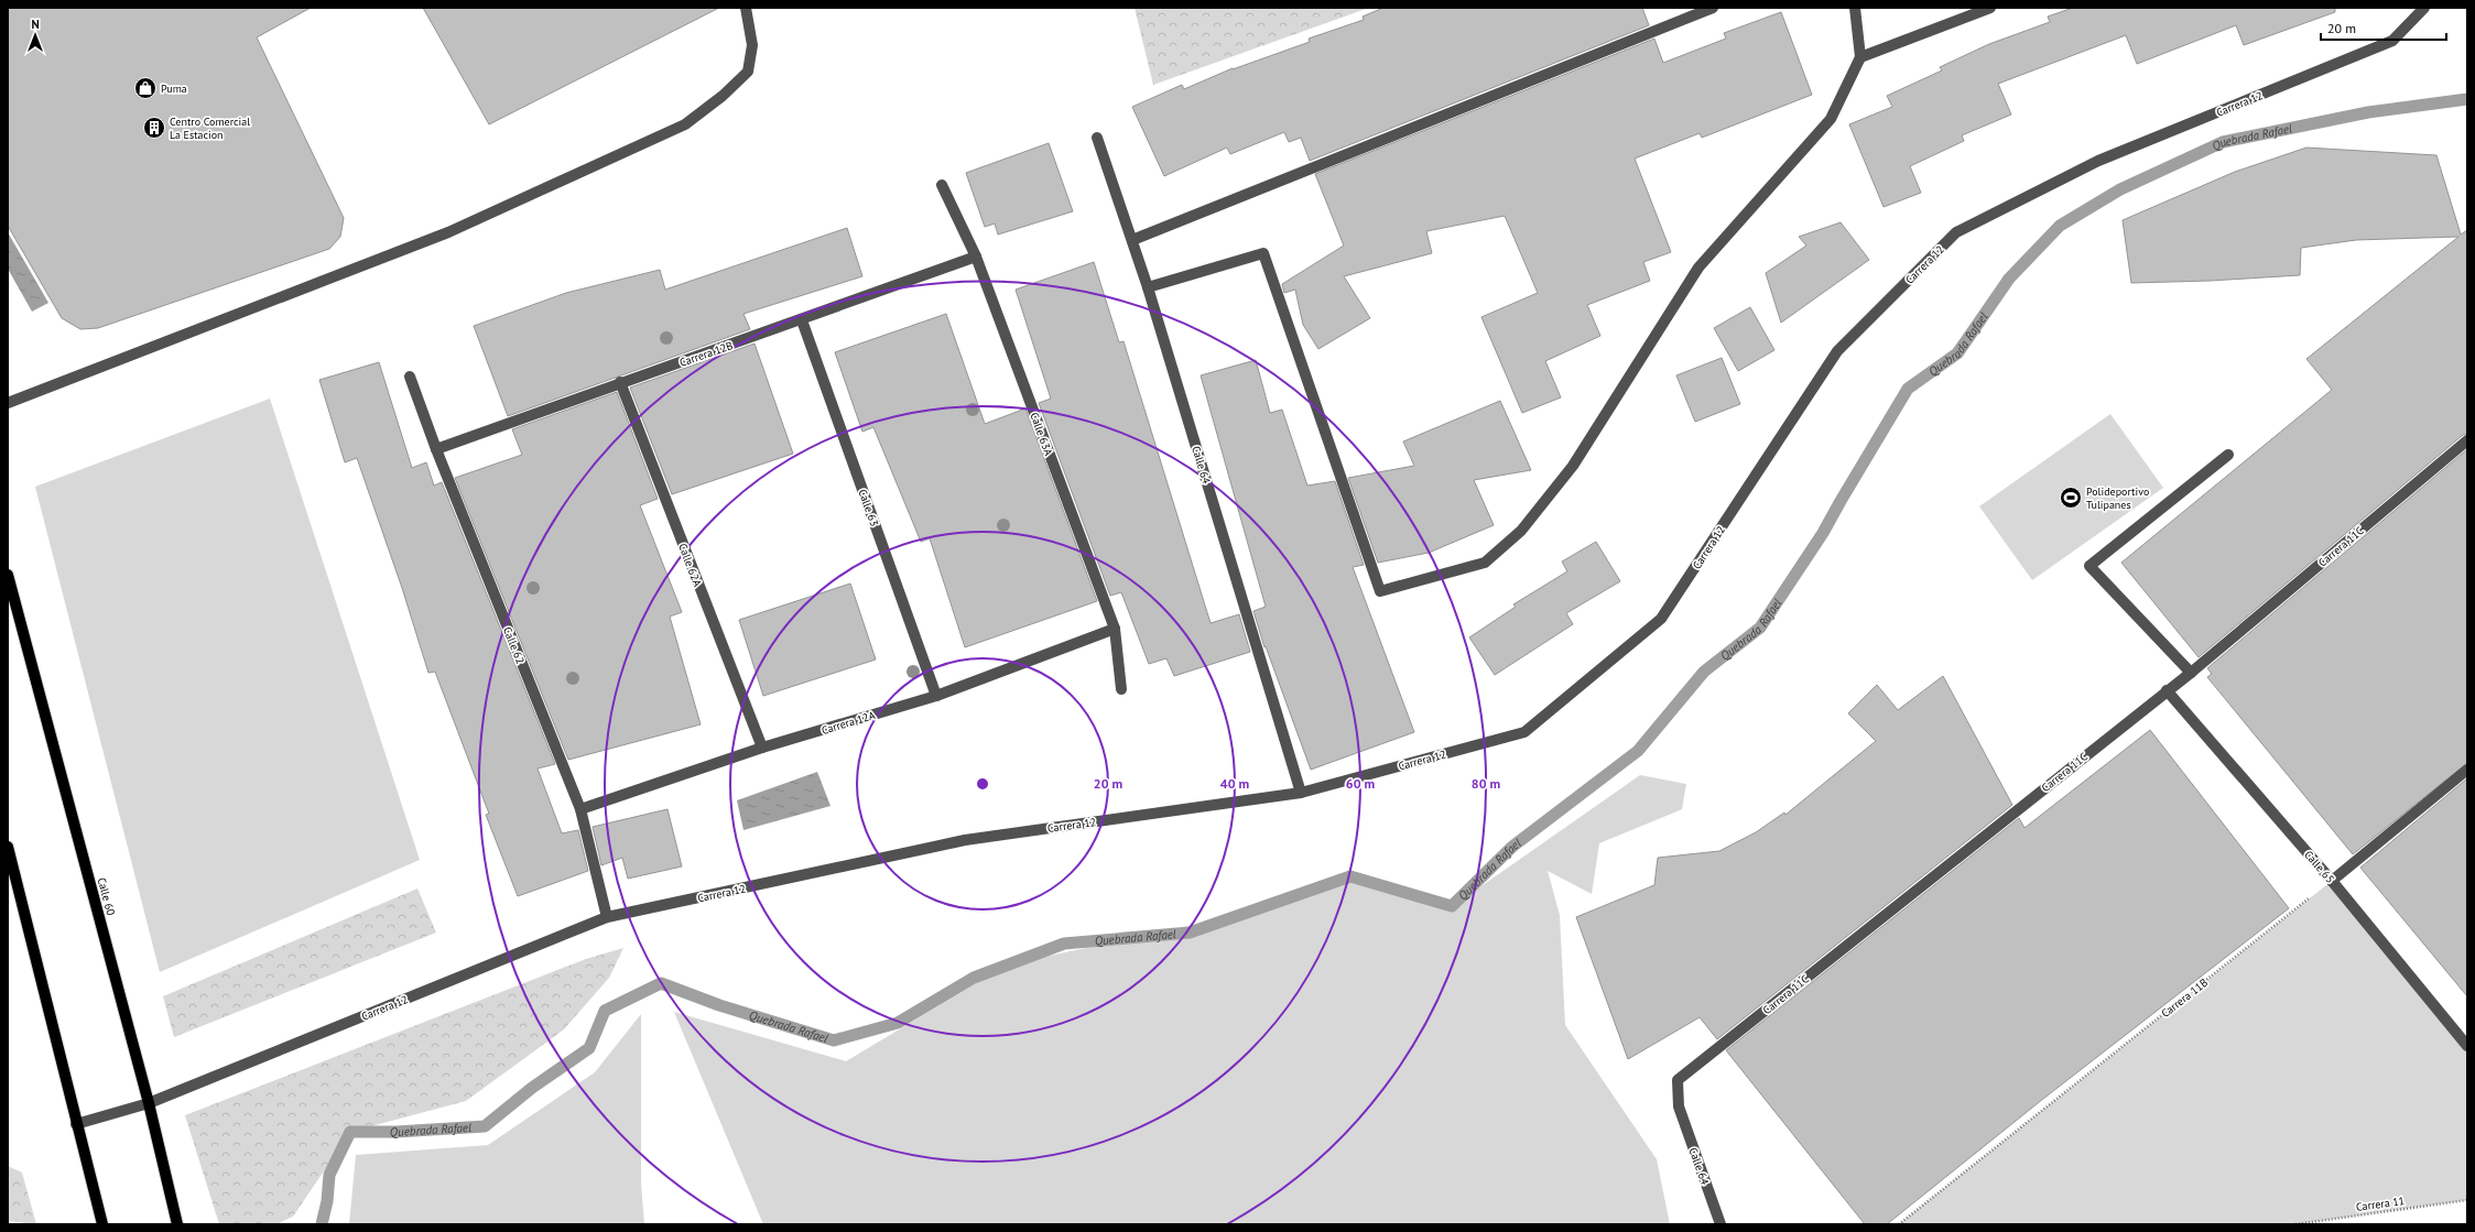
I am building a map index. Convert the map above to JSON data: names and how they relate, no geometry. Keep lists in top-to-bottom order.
{
  "streets": {
    "main road": ["Calle 60"],
    "street": [
      "Carrera 12",
      "Carrera 12B",
      "Calle 63A",
      "Calle 64",
      "Calle 63",
      "Carrera 11C",
      "Calle 62A",
      "Calle 62",
      "Carrera 12A",
      "Calle 65"
    ],
    "path": ["Carrera 11B", "Carrera 11"]
  },
  "crossings": [
    ["Carrera 12", "Calle 64"],
    ["Carrera 12", "Calle 62"],
    ["Carrera 12", "Calle 60"],
    ["Carrera 12B", "Calle 63A"],
    ["Carrera 12B", "Calle 63"],
    ["Carrera 12B", "Calle 62A"],
    ["Carrera 12B", "Calle 62"],
    ["Calle 63A", "Carrera 12A"],
    ["Calle 64", "Carrera 11C"],
    ["Calle 63", "Carrera 12A"],
    ["Carrera 11C", "Calle 65"],
    ["Calle 62A", "Carrera 12A"],
    ["Calle 62", "Carrera 12A"],
    ["Calle 65", "Carrera 11B"]
  ],
  "water": ["Quebrada Rafael"],
  "places": {
    "shop": ["Puma"],
    "building": ["Centro Comercial La Estacion"],
    "sports": ["Polideportivo Tulipanes"]
  },
  "scale_bar": "20 m",
  "north": "top",
  "rings": [
    "20 m",
    "40 m",
    "60 m",
    "80 m"
  ]
}
